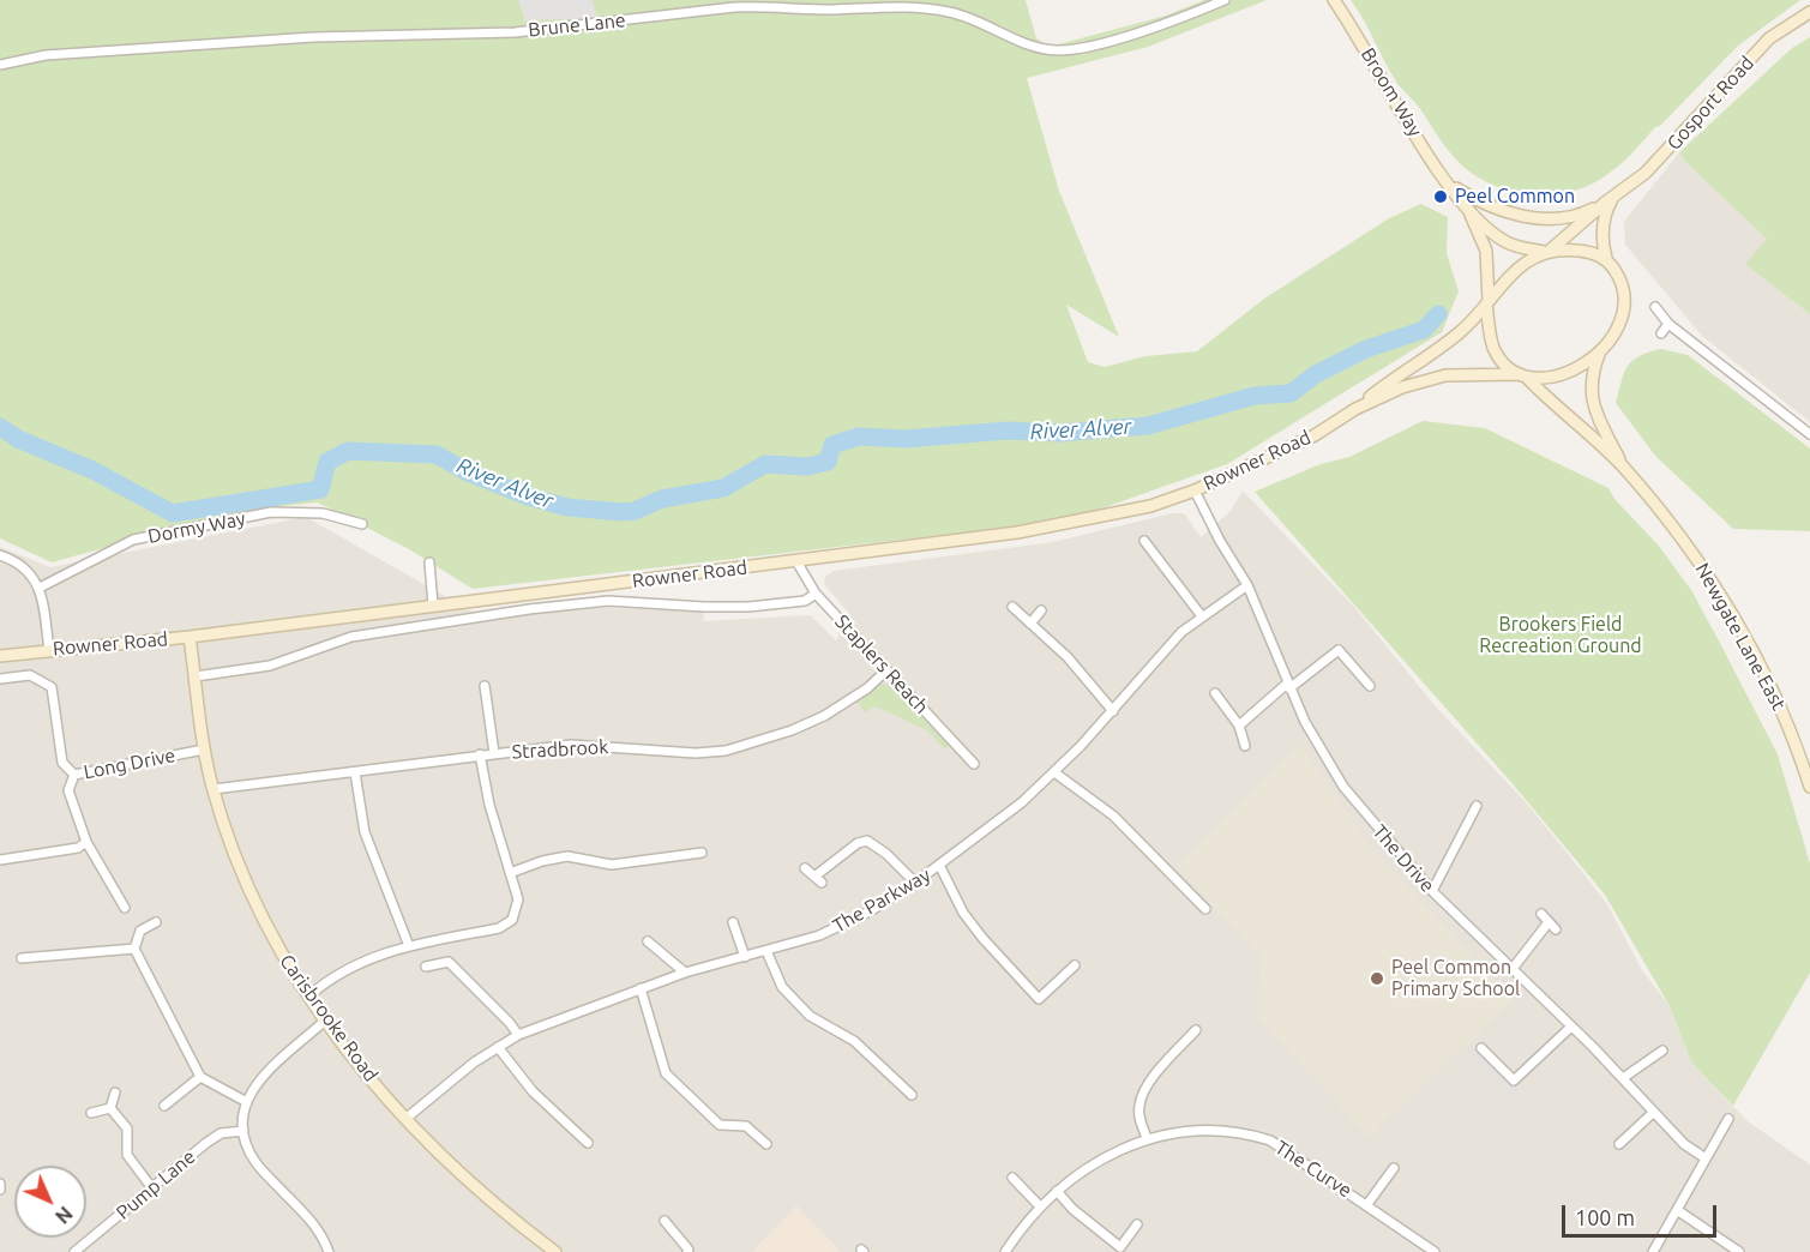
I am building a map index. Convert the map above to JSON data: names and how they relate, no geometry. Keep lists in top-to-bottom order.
{
  "streets": {
    "main road": [
      "Broom Way",
      "Gosport Road",
      "Rowner Road",
      "Newgate Lane East",
      "Carisbrooke Road"
    ],
    "street": [
      "Brune Lane",
      "Dormy Way",
      "Staplers Reach",
      "Stradbrook",
      "Long Drive",
      "The Drive",
      "The Parkway",
      "The Curve",
      "Pump Lane"
    ]
  },
  "crossings": [
    ["Broom Way", "Gosport Road"],
    ["Broom Way", "Rowner Road"],
    ["Broom Way", "Newgate Lane East"],
    ["Rowner Road", "Newgate Lane East"],
    ["Rowner Road", "Staplers Reach"],
    ["Rowner Road", "The Drive"],
    ["Rowner Road", "Carisbrooke Road"],
    ["Staplers Reach", "Stradbrook"],
    ["Stradbrook", "Carisbrooke Road"],
    ["Long Drive", "Carisbrooke Road"],
    ["The Drive", "The Parkway"],
    ["The Parkway", "Carisbrooke Road"]
  ],
  "water": ["River Alver"],
  "parks": ["Brookers Field Recreation Ground"],
  "places": ["Peel Common", "Peel Common Primary School"],
  "scale_bar": "100 m",
  "north": "bottom right"
}
